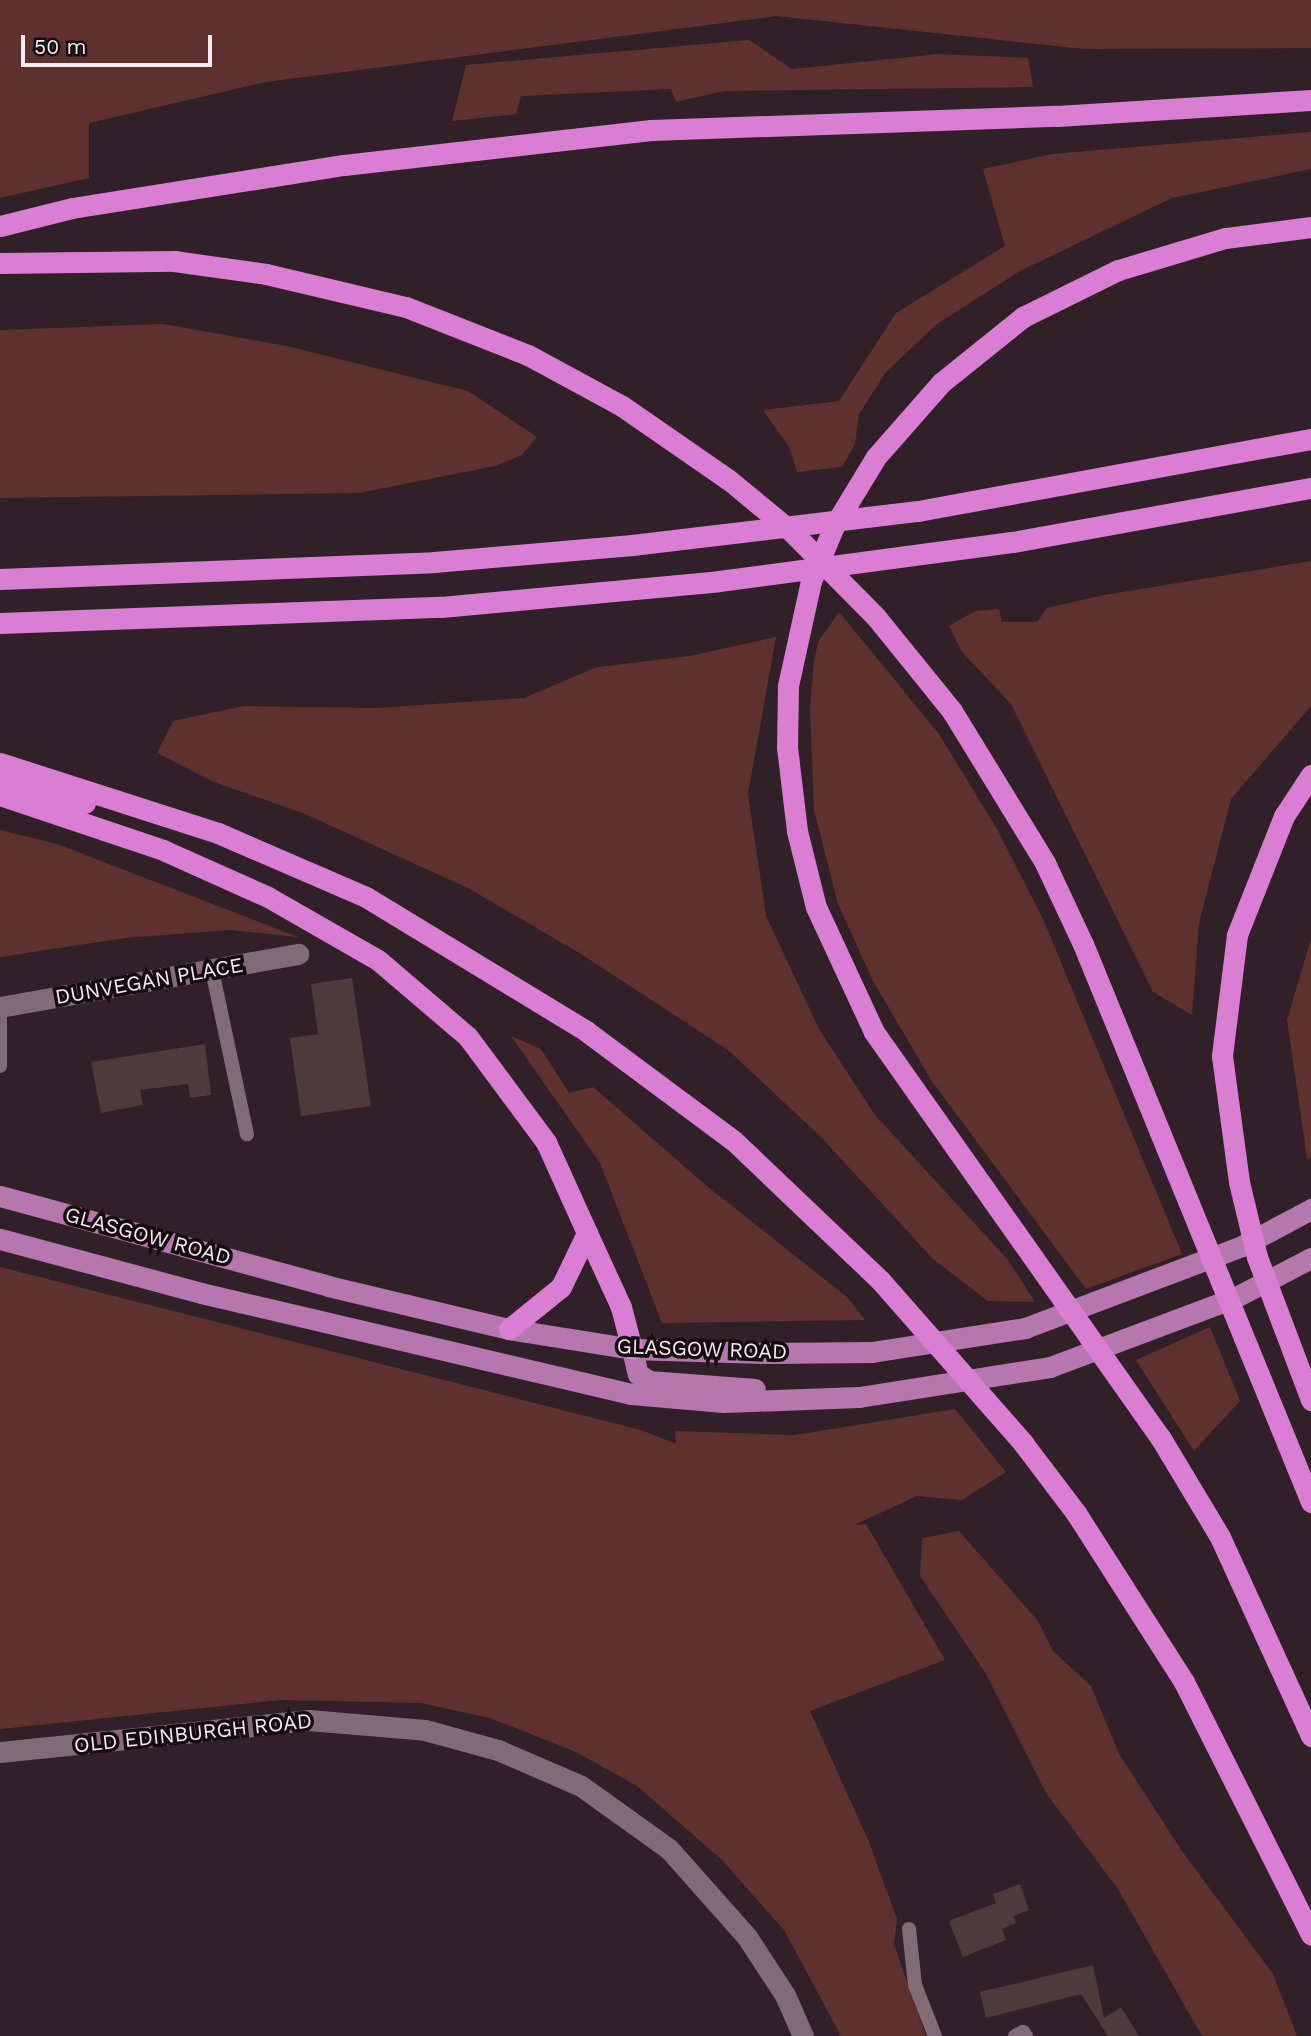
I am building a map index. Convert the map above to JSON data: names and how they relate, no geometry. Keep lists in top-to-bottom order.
{
  "streets": {
    "main road": ["DUNVEGAN PLACE", "GLASGOW ROAD", "OLD EDINBURGH ROAD"]
  },
  "scale_bar": "50 m"
}
